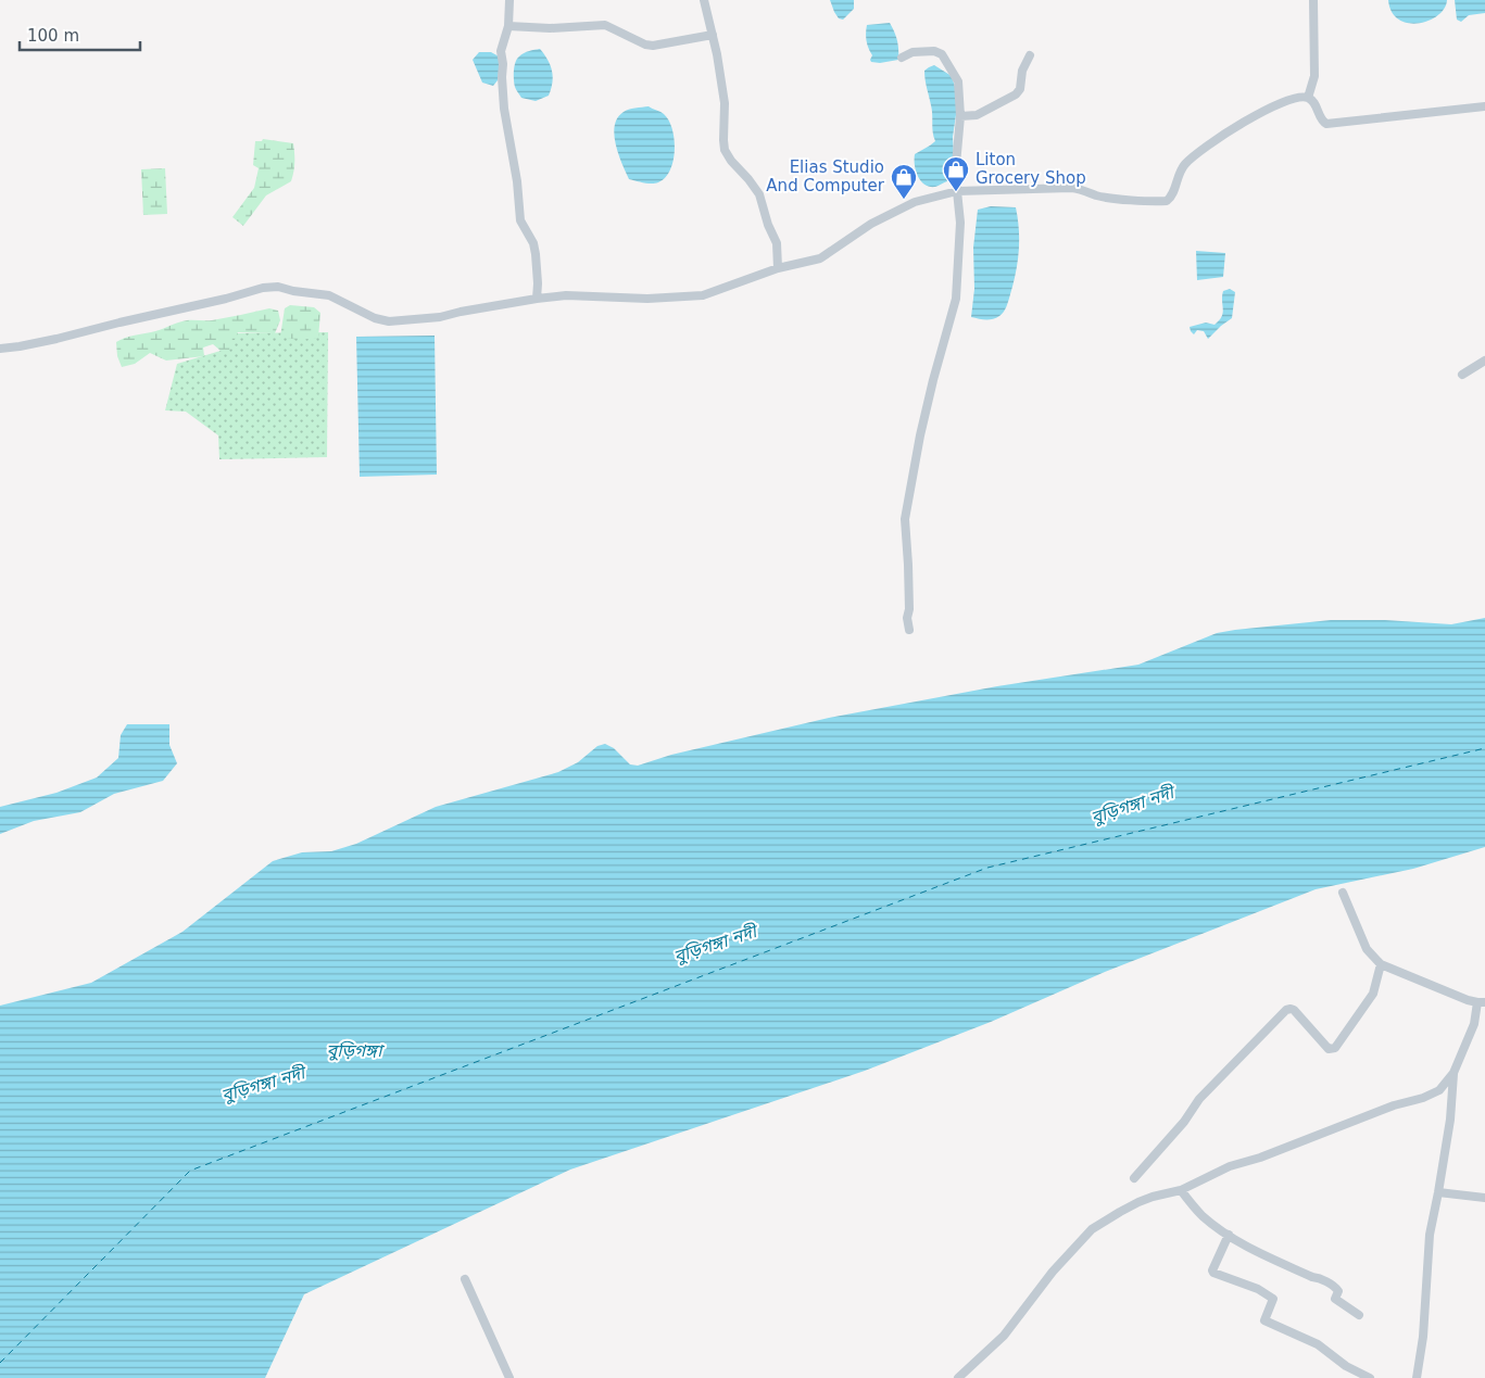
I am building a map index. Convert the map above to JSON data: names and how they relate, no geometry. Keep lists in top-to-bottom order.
{
  "water": ["বুড়িগঙ্গা নদী", "বুড়িগঙ্গা"],
  "places": {
    "shop": ["Liton Grocery Shop", "Elias Studio And Computer"]
  },
  "scale_bar": "100 m"
}
